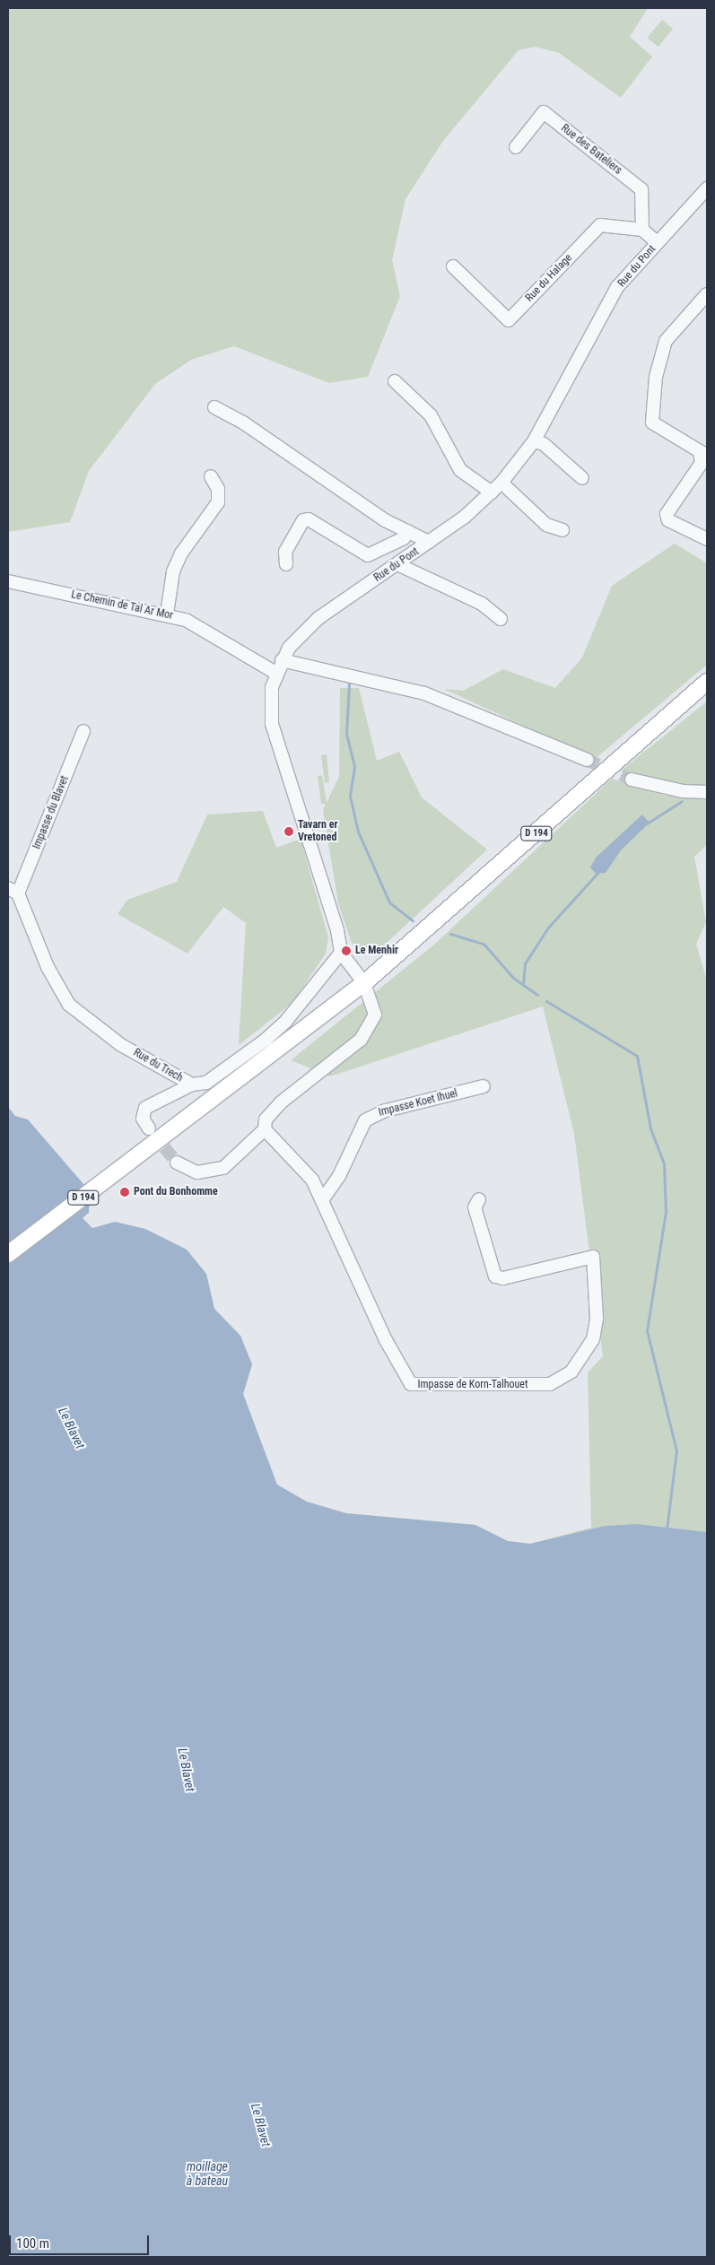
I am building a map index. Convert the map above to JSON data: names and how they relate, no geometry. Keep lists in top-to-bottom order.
{
  "streets": {
    "main road": ["D 194"],
    "street": [
      "Rue des Bateliers",
      "Rue du Pont",
      "Rue du Halage",
      "Le Chemin de Tal Ar Mor",
      "Impasse du Blavet",
      "Rue du Trech",
      "Impasse Koet Ihuel",
      "Impasse de Korn-Talhouet"
    ]
  },
  "crossings": [
    ["Rue des Bateliers", "Rue du Halage"],
    ["Rue du Pont", "Le Chemin de Tal Ar Mor"],
    ["Rue du Pont", "D 194"],
    ["Rue du Pont", "Rue du Trech"],
    ["Rue du Pont", "Impasse de Korn-Talhouet"],
    ["Impasse du Blavet", "Rue du Trech"],
    ["Impasse Koet Ihuel", "Impasse de Korn-Talhouet"]
  ],
  "water": ["Le Blavet", "moillage à bateau"],
  "places": ["Tavarn er Vretoned", "Le Menhir", "Pont du Bonhomme"],
  "scale_bar": "100 m"
}
